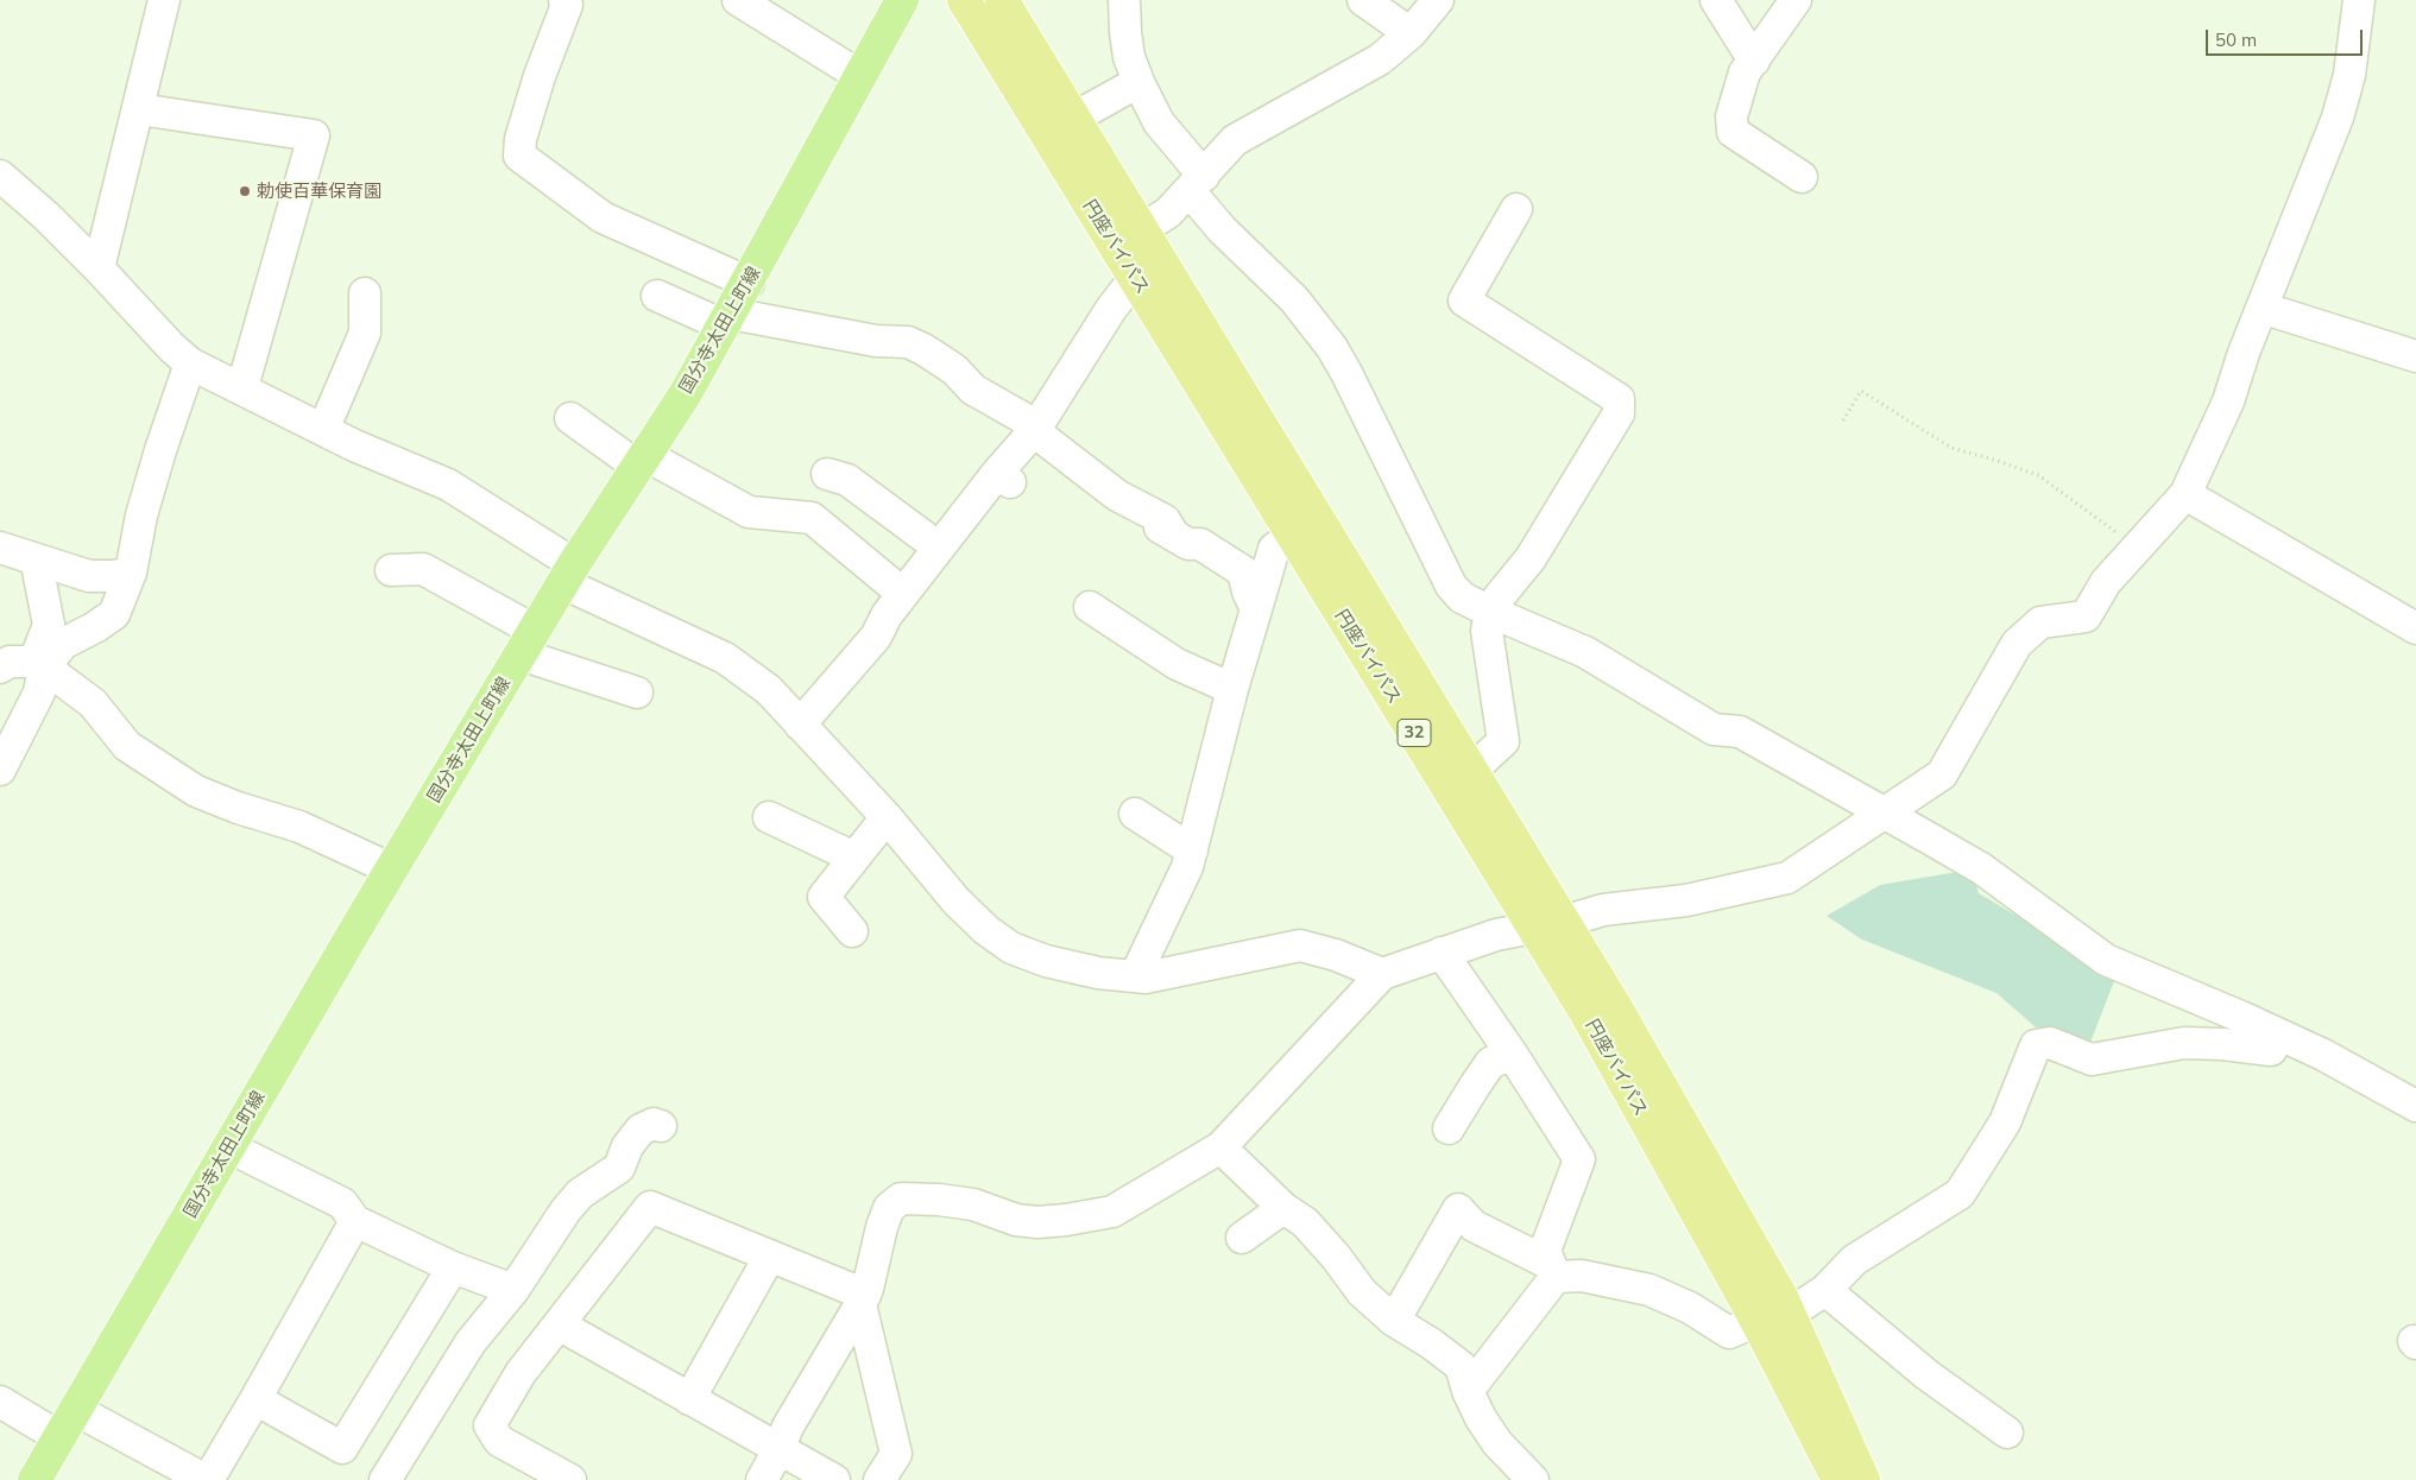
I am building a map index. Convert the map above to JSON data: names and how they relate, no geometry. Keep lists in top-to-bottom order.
{
  "streets": {
    "highway": ["円座バイパス", "32"],
    "main road": ["国分寺太田上町線"]
  },
  "places": ["勅使百華保育園"],
  "scale_bar": "50 m"
}
